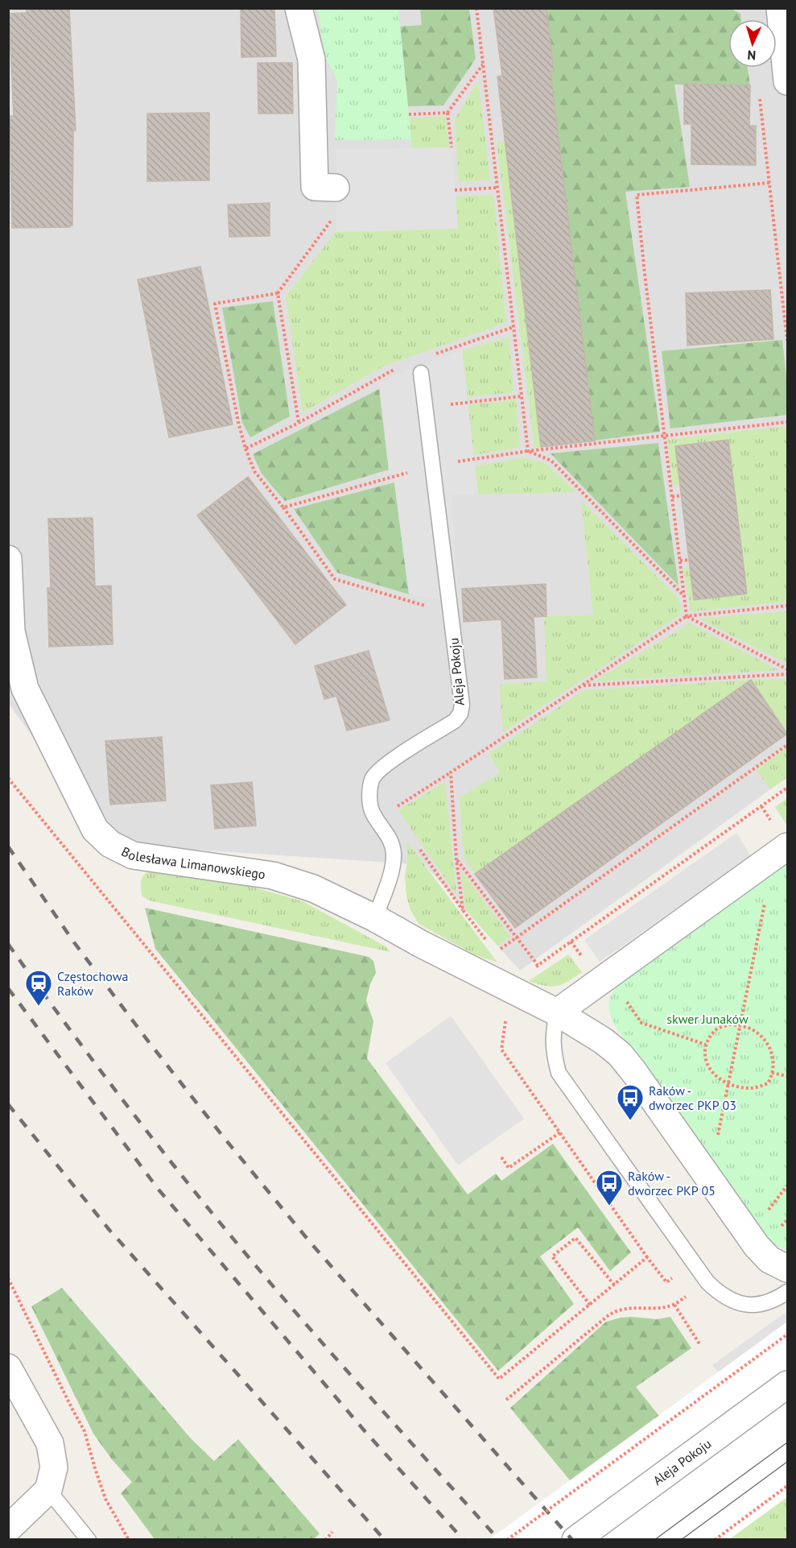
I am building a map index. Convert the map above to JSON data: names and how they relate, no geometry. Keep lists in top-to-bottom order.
{
  "streets": {
    "street": ["Aleja Pokoju", "Bolesława Limanowskiego"]
  },
  "crossings": [
    ["Aleja Pokoju", "Bolesława Limanowskiego"]
  ],
  "parks": ["skwer Junaków"],
  "places": {
    "station": ["Częstochowa Raków"],
    "bus stop": ["Raków - dworzec PKP 03", "Raków - dworzec PKP 05"]
  },
  "north": "bottom"
}
